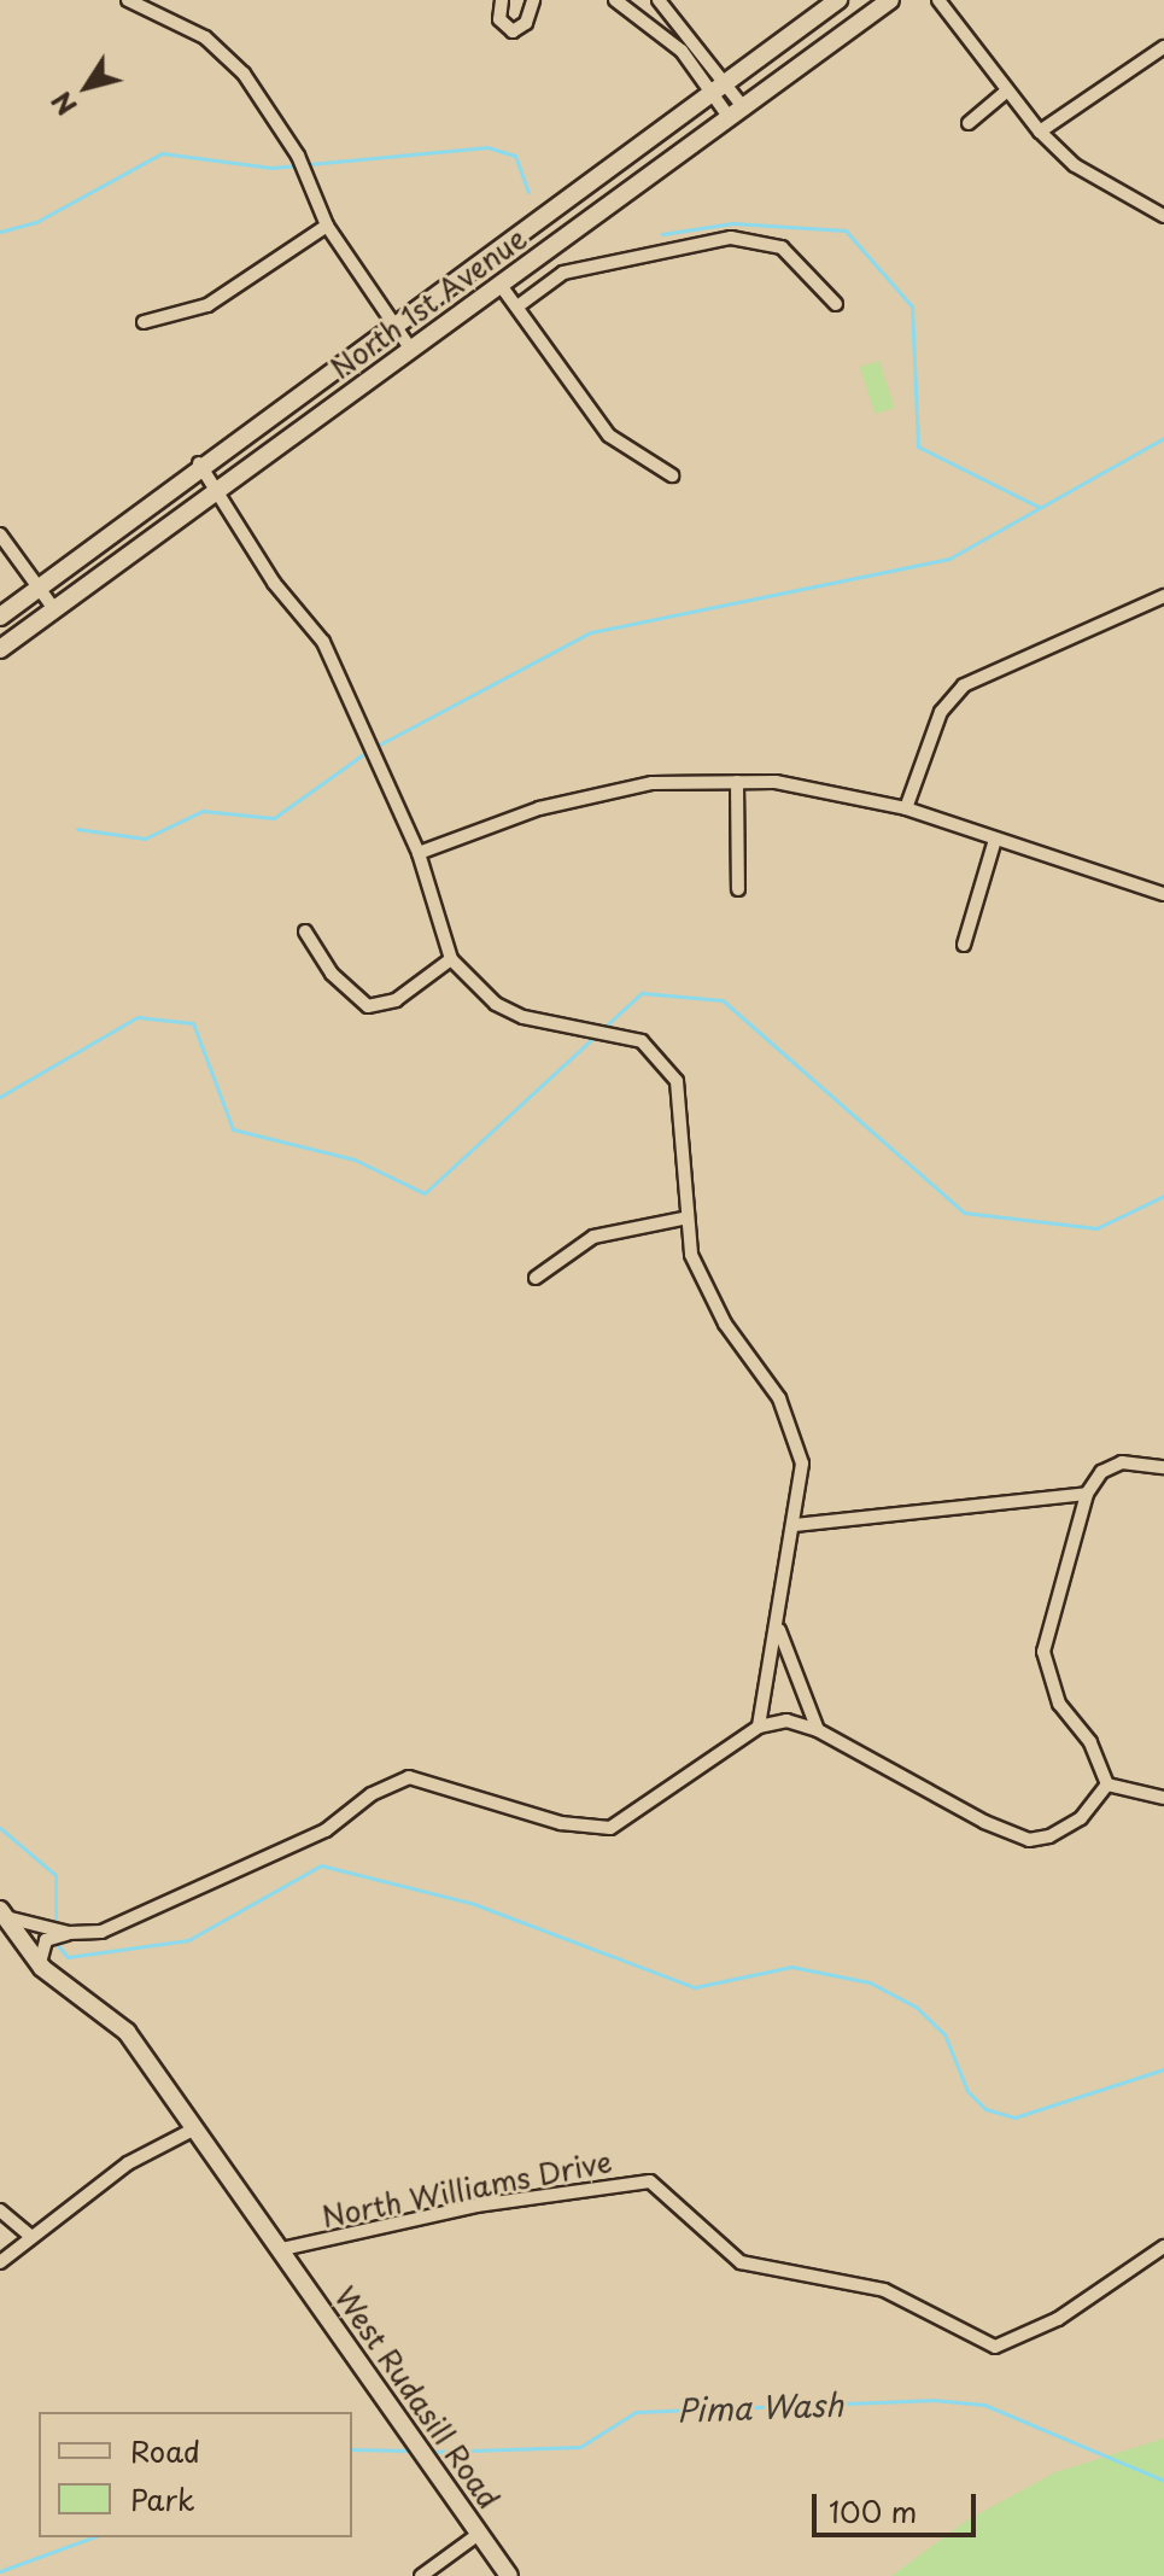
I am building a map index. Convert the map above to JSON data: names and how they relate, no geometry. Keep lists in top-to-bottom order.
{
  "streets": {
    "main road": ["North 1st Avenue", "West Rudasill Road"],
    "street": ["North Williams Drive"]
  },
  "crossings": [
    ["North Williams Drive", "West Rudasill Road"]
  ],
  "water": ["Pima Wash"],
  "legend": ["Road", "Park"],
  "scale_bar": "100 m",
  "north": "bottom left"
}
